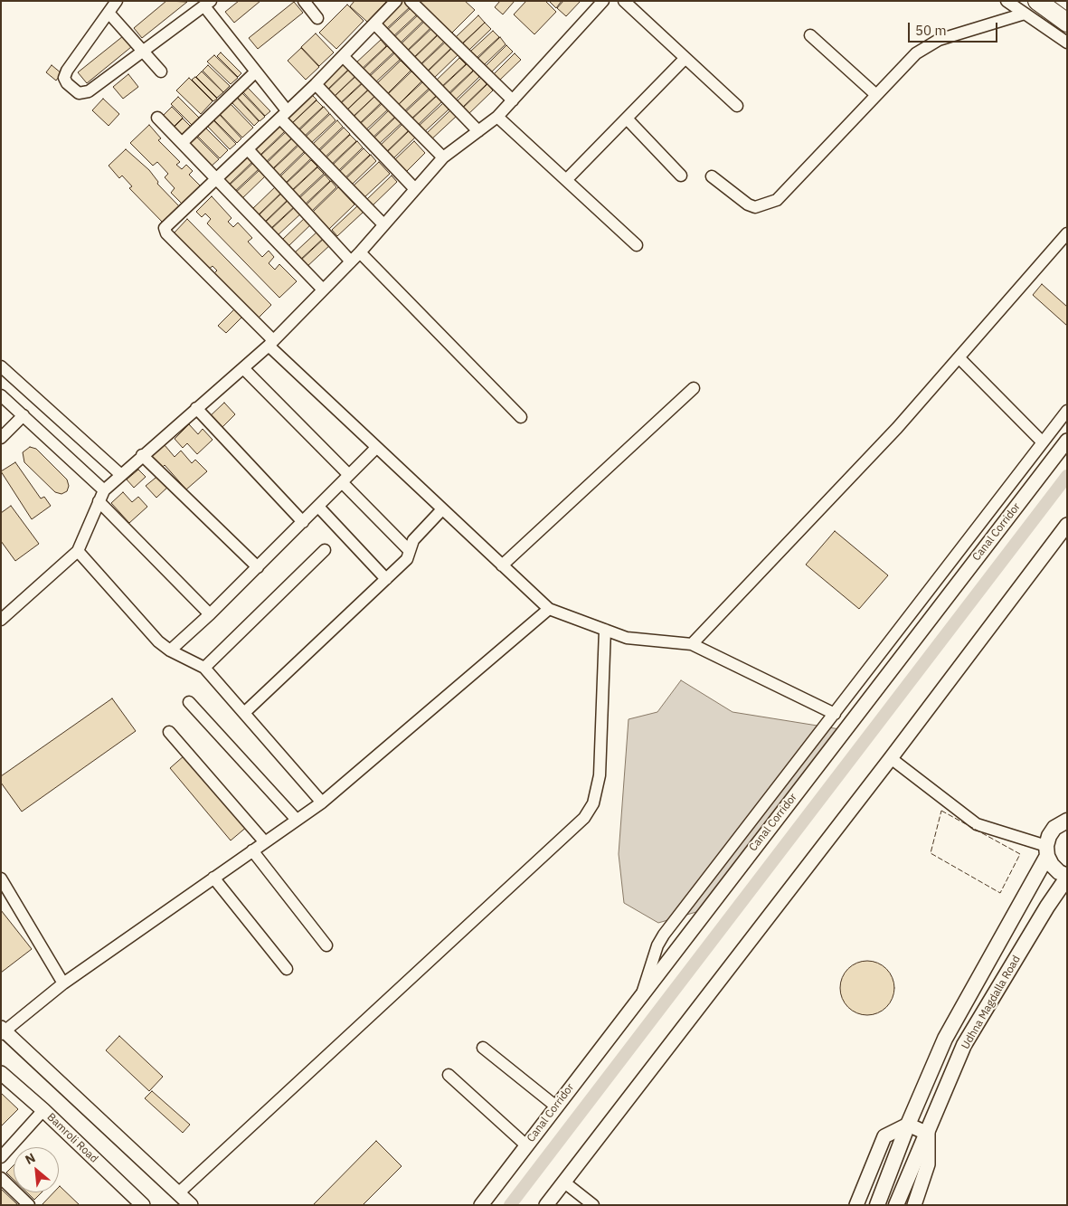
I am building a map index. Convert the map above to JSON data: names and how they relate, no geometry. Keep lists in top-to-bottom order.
{
  "streets": {
    "main road": ["Udhna Magdalla Road"],
    "street": ["Canal Corridor", "Bamroli Road"]
  },
  "scale_bar": "50 m",
  "north": "top left"
}
